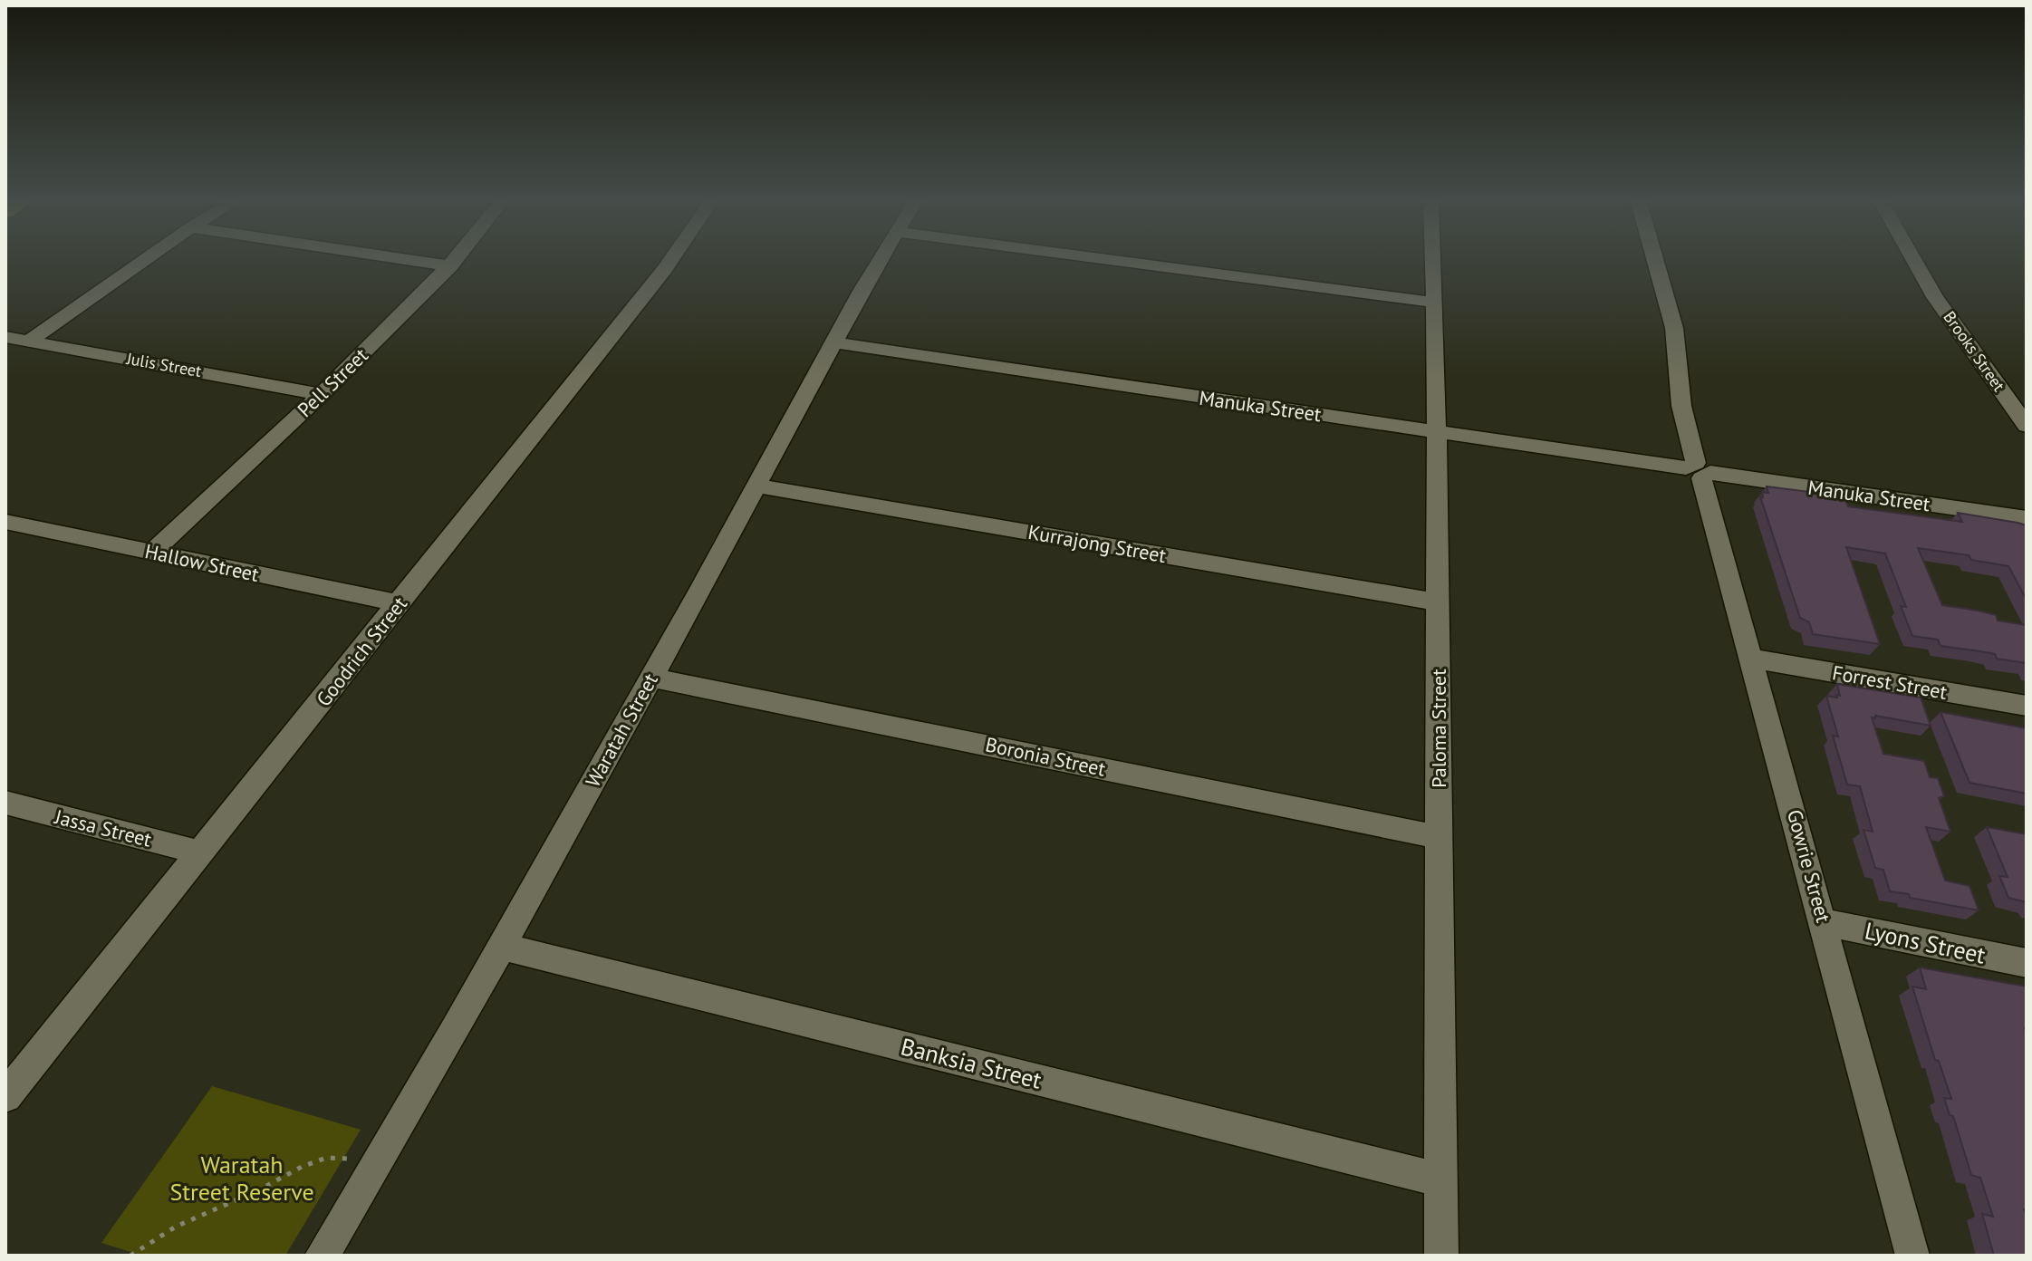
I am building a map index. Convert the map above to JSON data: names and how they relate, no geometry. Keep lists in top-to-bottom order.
{
  "streets": {
    "street": [
      "Brooks Street",
      "Julis Street",
      "Pell Street",
      "Manuka Street",
      "Kurrajong Street",
      "Hallow Street",
      "Goodrich Street",
      "Forrest Street",
      "Paloma Street",
      "Waratah Street",
      "Boronia Street",
      "Jassa Street",
      "Gowrie Street",
      "Lyons Street",
      "Banksia Street"
    ]
  },
  "crossings": [
    ["Julis Street", "Pell Street"],
    ["Pell Street", "Hallow Street"],
    ["Manuka Street", "Paloma Street"],
    ["Manuka Street", "Waratah Street"],
    ["Manuka Street", "Gowrie Street"],
    ["Kurrajong Street", "Paloma Street"],
    ["Kurrajong Street", "Waratah Street"],
    ["Hallow Street", "Goodrich Street"],
    ["Goodrich Street", "Jassa Street"],
    ["Forrest Street", "Gowrie Street"],
    ["Paloma Street", "Boronia Street"],
    ["Paloma Street", "Banksia Street"],
    ["Waratah Street", "Boronia Street"],
    ["Waratah Street", "Banksia Street"],
    ["Gowrie Street", "Lyons Street"]
  ],
  "parks": ["Waratah Street Reserve"]
}
